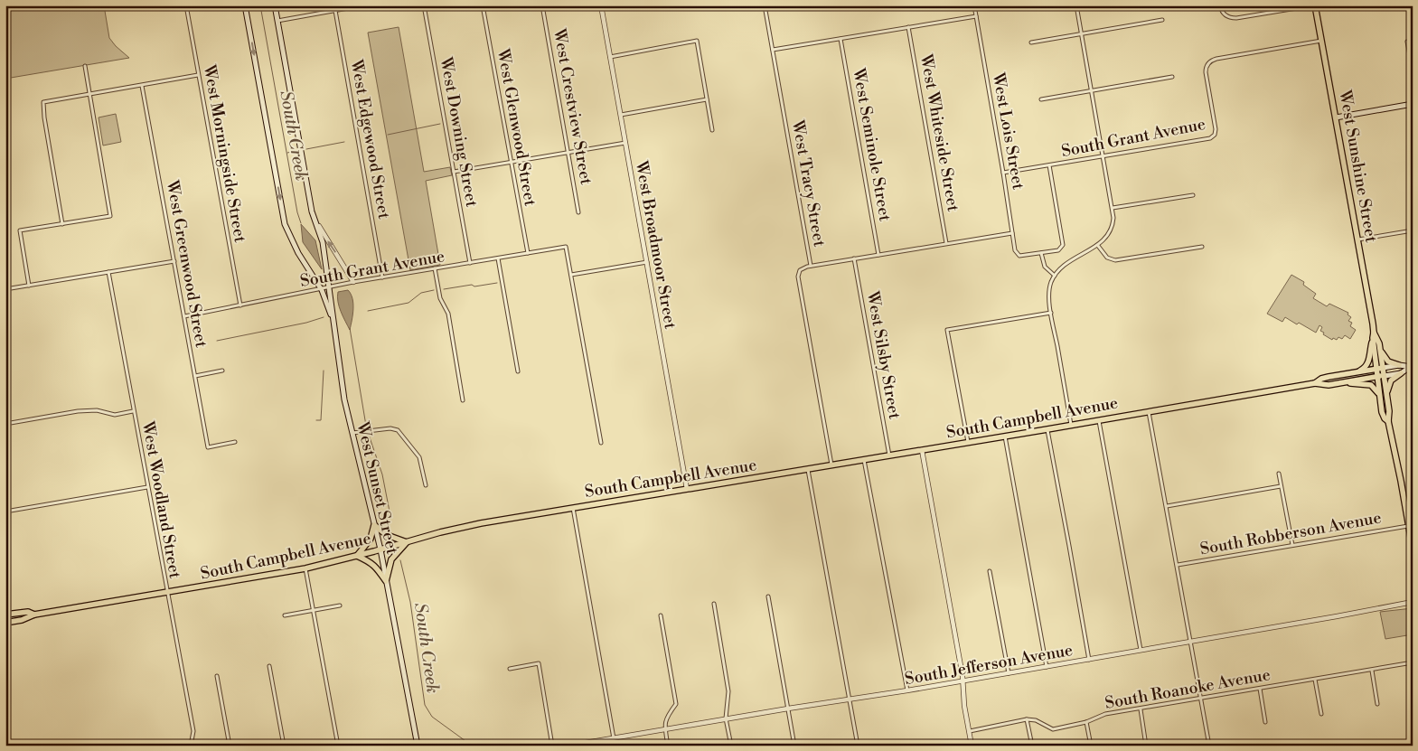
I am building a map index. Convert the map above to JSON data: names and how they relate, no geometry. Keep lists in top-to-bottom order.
{
  "streets": {
    "main road": ["West Sunshine Street", "South Campbell Avenue", "West Sunset Street"],
    "street": [
      "West Crestview Street",
      "West Glenwood Street",
      "West Lois Street",
      "West Downing Street",
      "West Whiteside Street",
      "South Grant Avenue",
      "West Edgewood Street",
      "West Seminole Street",
      "West Morningside Street",
      "West Tracy Street",
      "West Broadmoor Street",
      "West Greenwood Street",
      "West Silsby Street",
      "West Woodland Street",
      "South Robberson Avenue",
      "South Jefferson Avenue",
      "South Roanoke Avenue"
    ]
  },
  "crossings": [
    ["West Glenwood Street", "South Grant Avenue"],
    ["West Lois Street", "South Grant Avenue"],
    ["West Downing Street", "South Grant Avenue"],
    ["South Grant Avenue", "West Edgewood Street"],
    ["South Grant Avenue", "West Morningside Street"],
    ["South Grant Avenue", "West Sunshine Street"],
    ["South Grant Avenue", "West Greenwood Street"],
    ["South Grant Avenue", "West Sunset Street"],
    ["West Sunshine Street", "South Campbell Avenue"],
    ["West Sunshine Street", "South Robberson Avenue"],
    ["West Tracy Street", "South Campbell Avenue"],
    ["West Broadmoor Street", "South Campbell Avenue"],
    ["West Silsby Street", "South Campbell Avenue"],
    ["South Campbell Avenue", "West Sunset Street"],
    ["South Campbell Avenue", "West Woodland Street"]
  ],
  "water": ["South Creek"]
}
